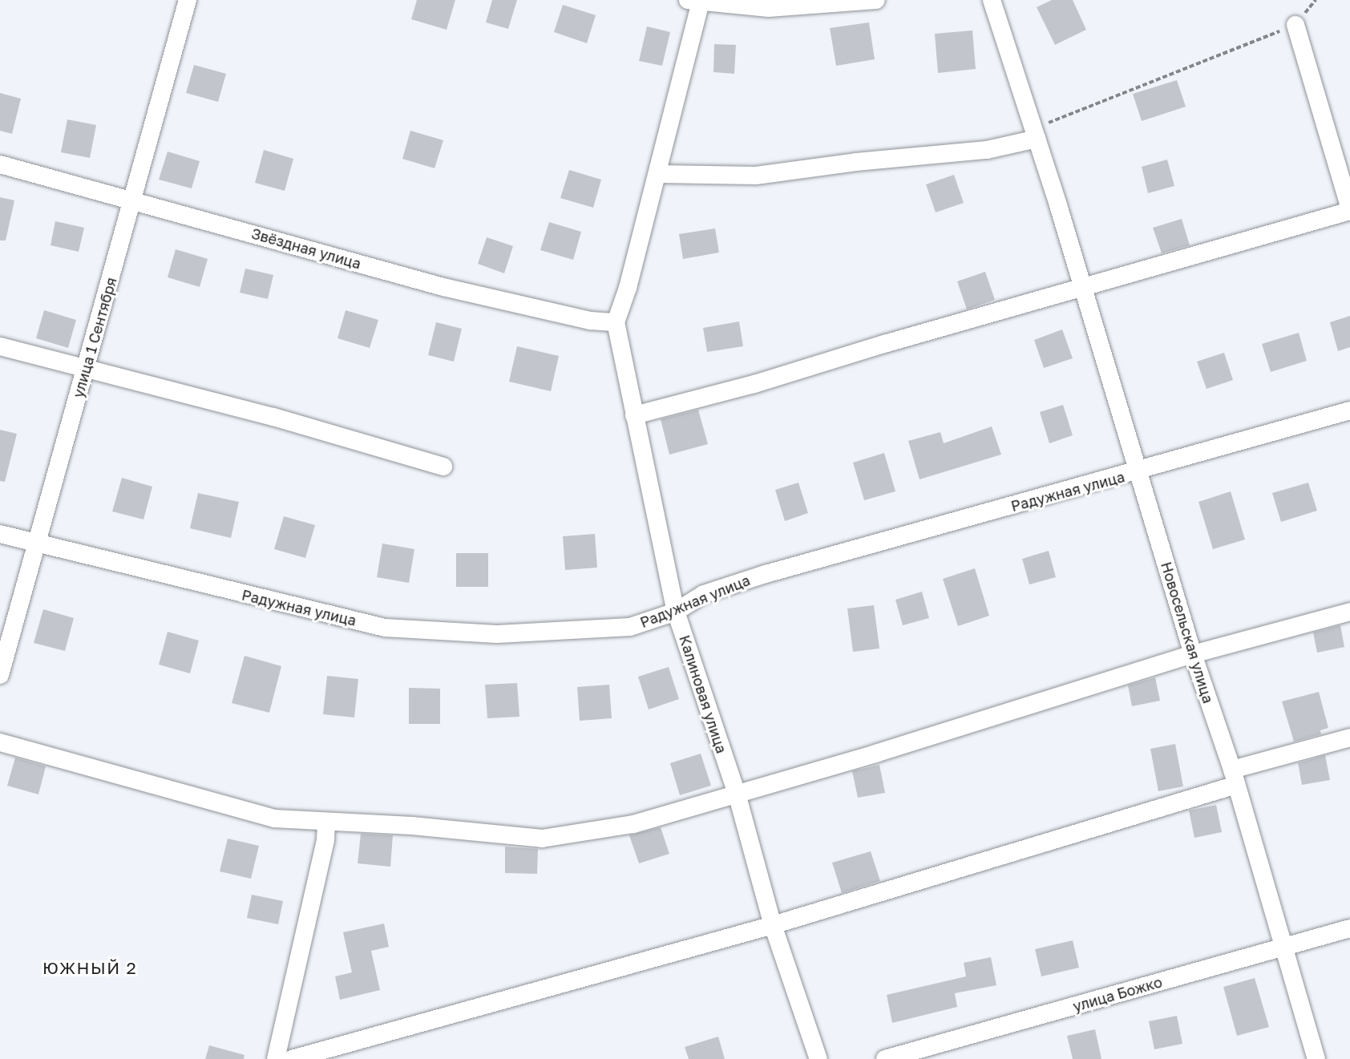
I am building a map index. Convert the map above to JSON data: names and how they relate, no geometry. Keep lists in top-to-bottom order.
{
  "streets": {
    "street": [
      "Звёздная улица",
      "улица 1 Сентября",
      "Радужная улица",
      "Новосельская улица",
      "Калиновая улица",
      "улица Божко"
    ]
  },
  "crossings": [
    ["Звёздная улица", "улица 1 Сентября"],
    ["Звёздная улица", "Калиновая улица"],
    ["улица 1 Сентября", "Радужная улица"],
    ["Радужная улица", "Новосельская улица"],
    ["Радужная улица", "Калиновая улица"],
    ["Новосельская улица", "улица Божко"]
  ],
  "districts": ["ЮЖНЫЙ 2"]
}
